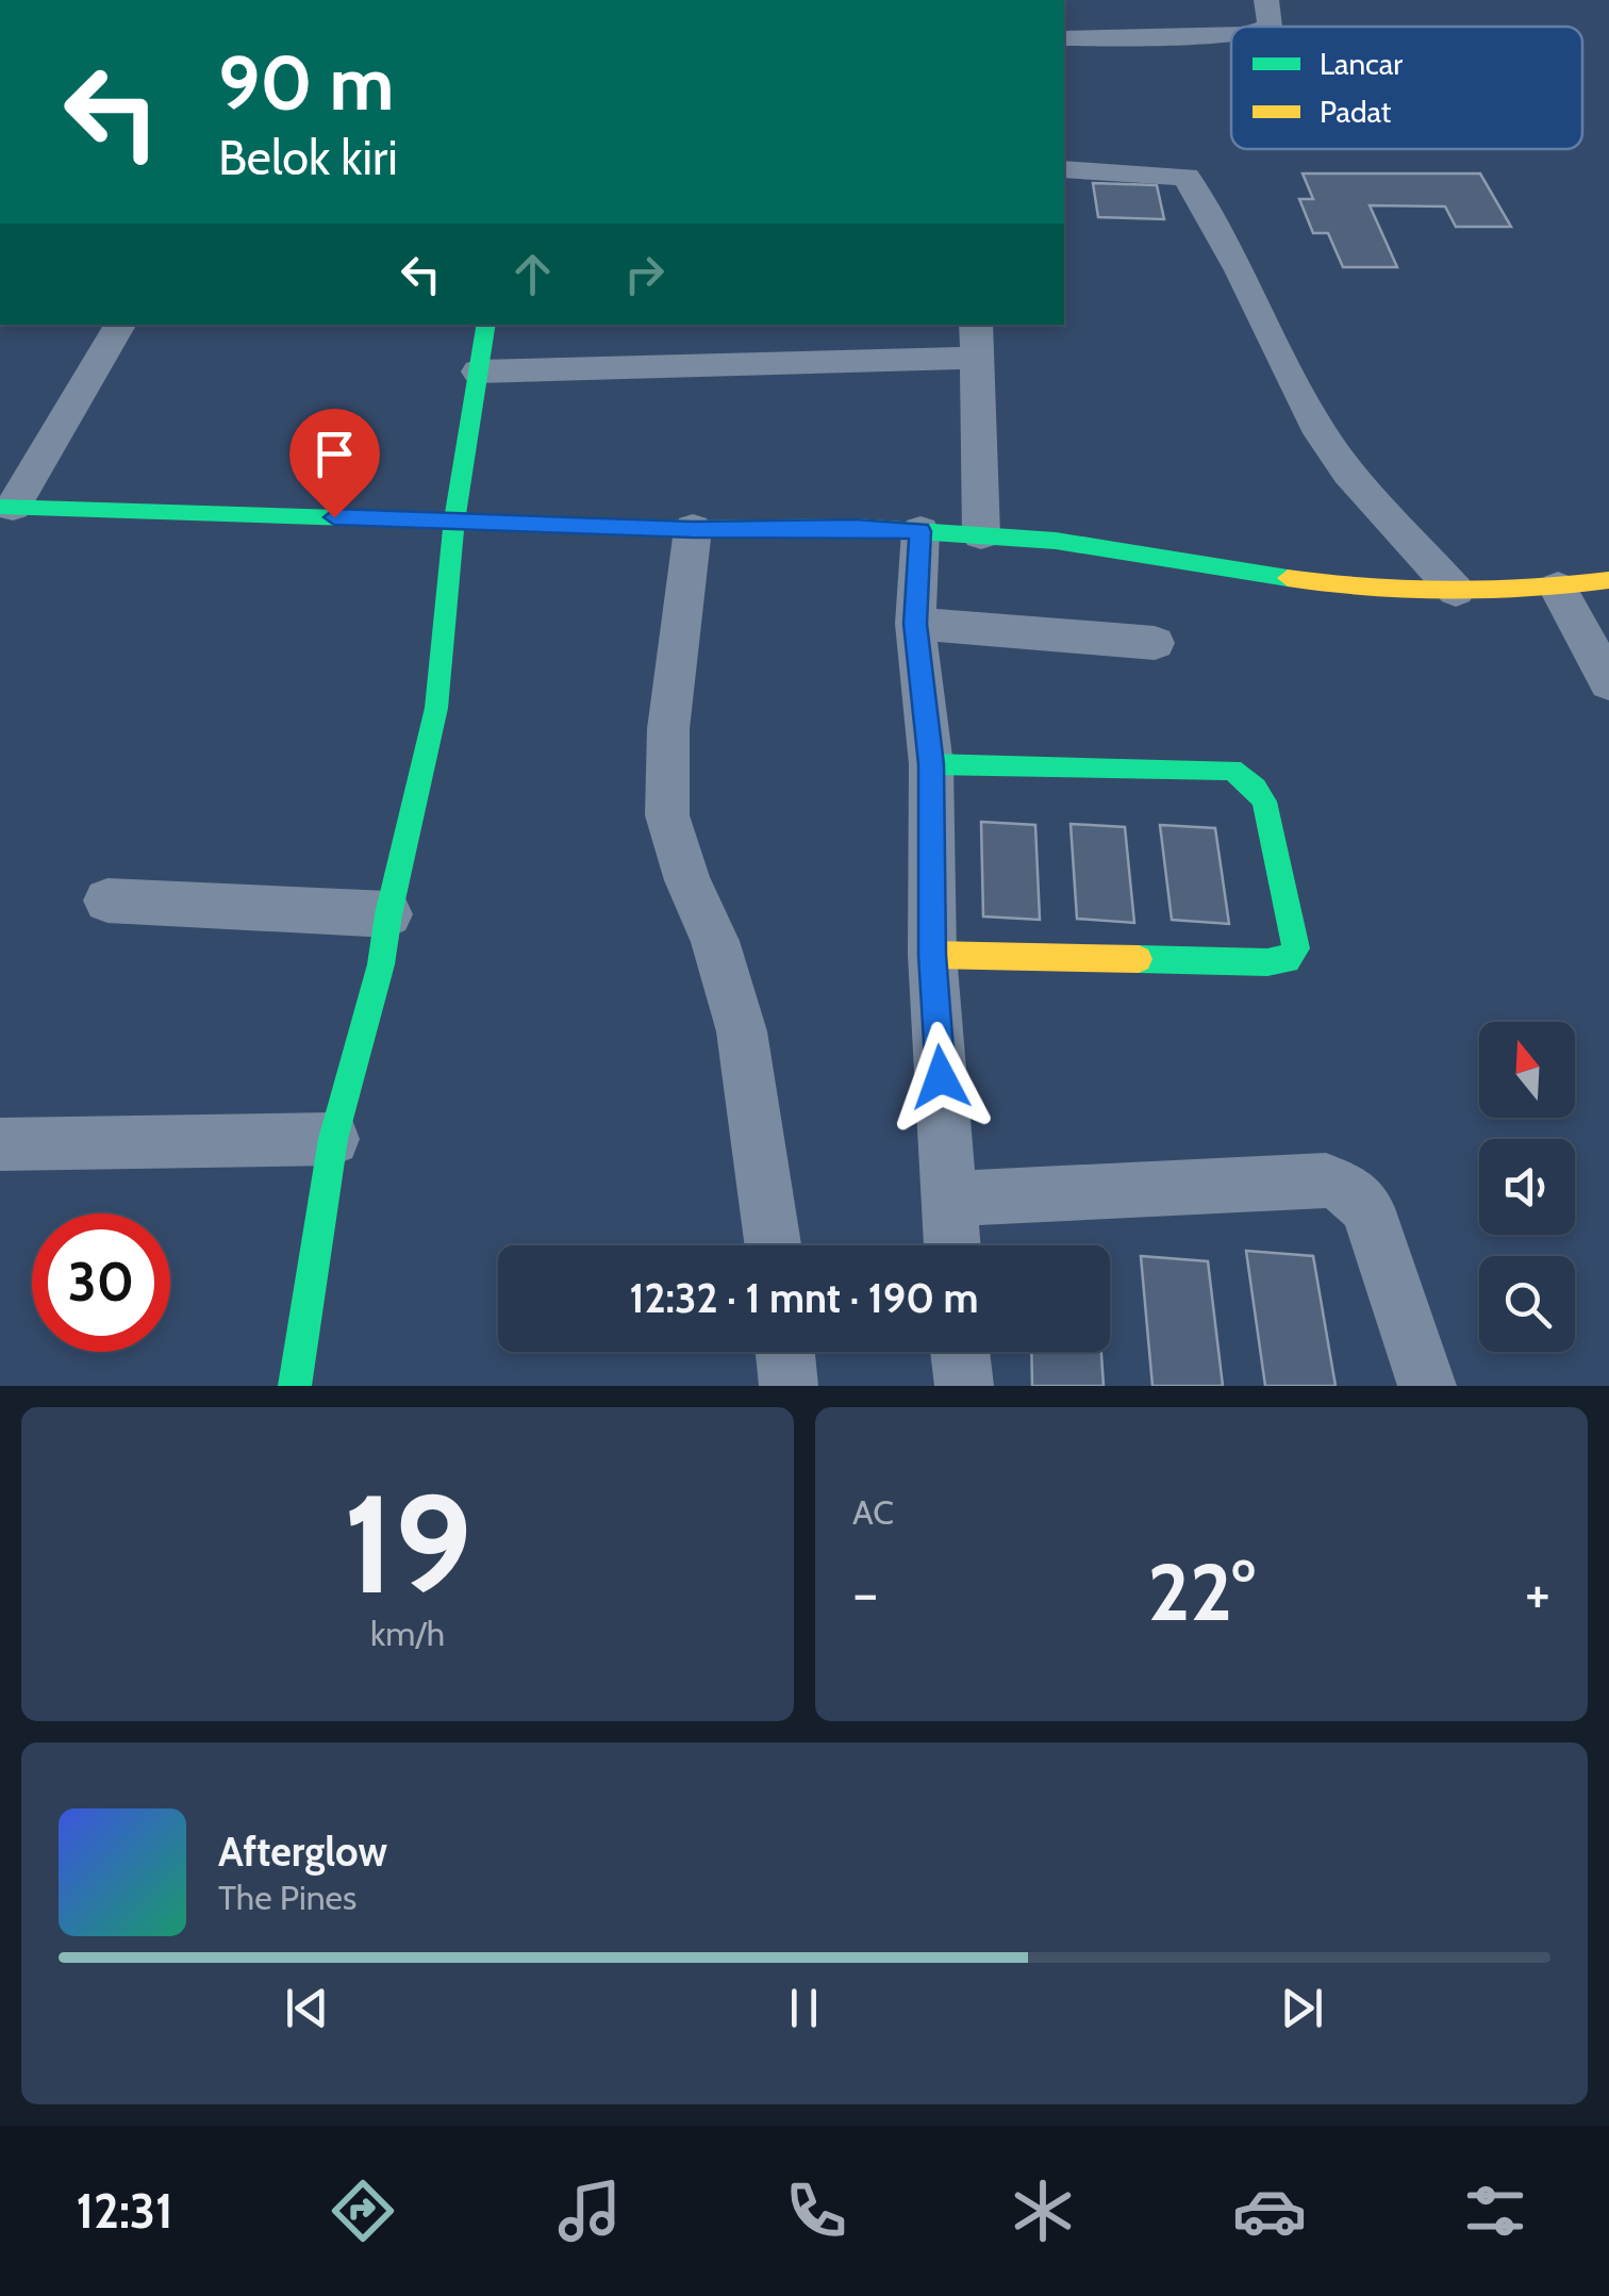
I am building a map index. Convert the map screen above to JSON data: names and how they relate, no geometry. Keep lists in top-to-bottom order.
{
  "legend": ["Lancar", "Padat"],
  "north": "top",
  "page": {
    "turn": ["90 m", "Belok kiri"],
    "limit": "30",
    "trip": "12:32 · 1 mnt · 190 m",
    "tile": [
      ["19", "km/h"],
      "AC"
    ],
    "heat": ["−", "22°", "+"],
    "song": ["Afterglow", "The Pines"],
    "tabs": "12:31"
  }
}
